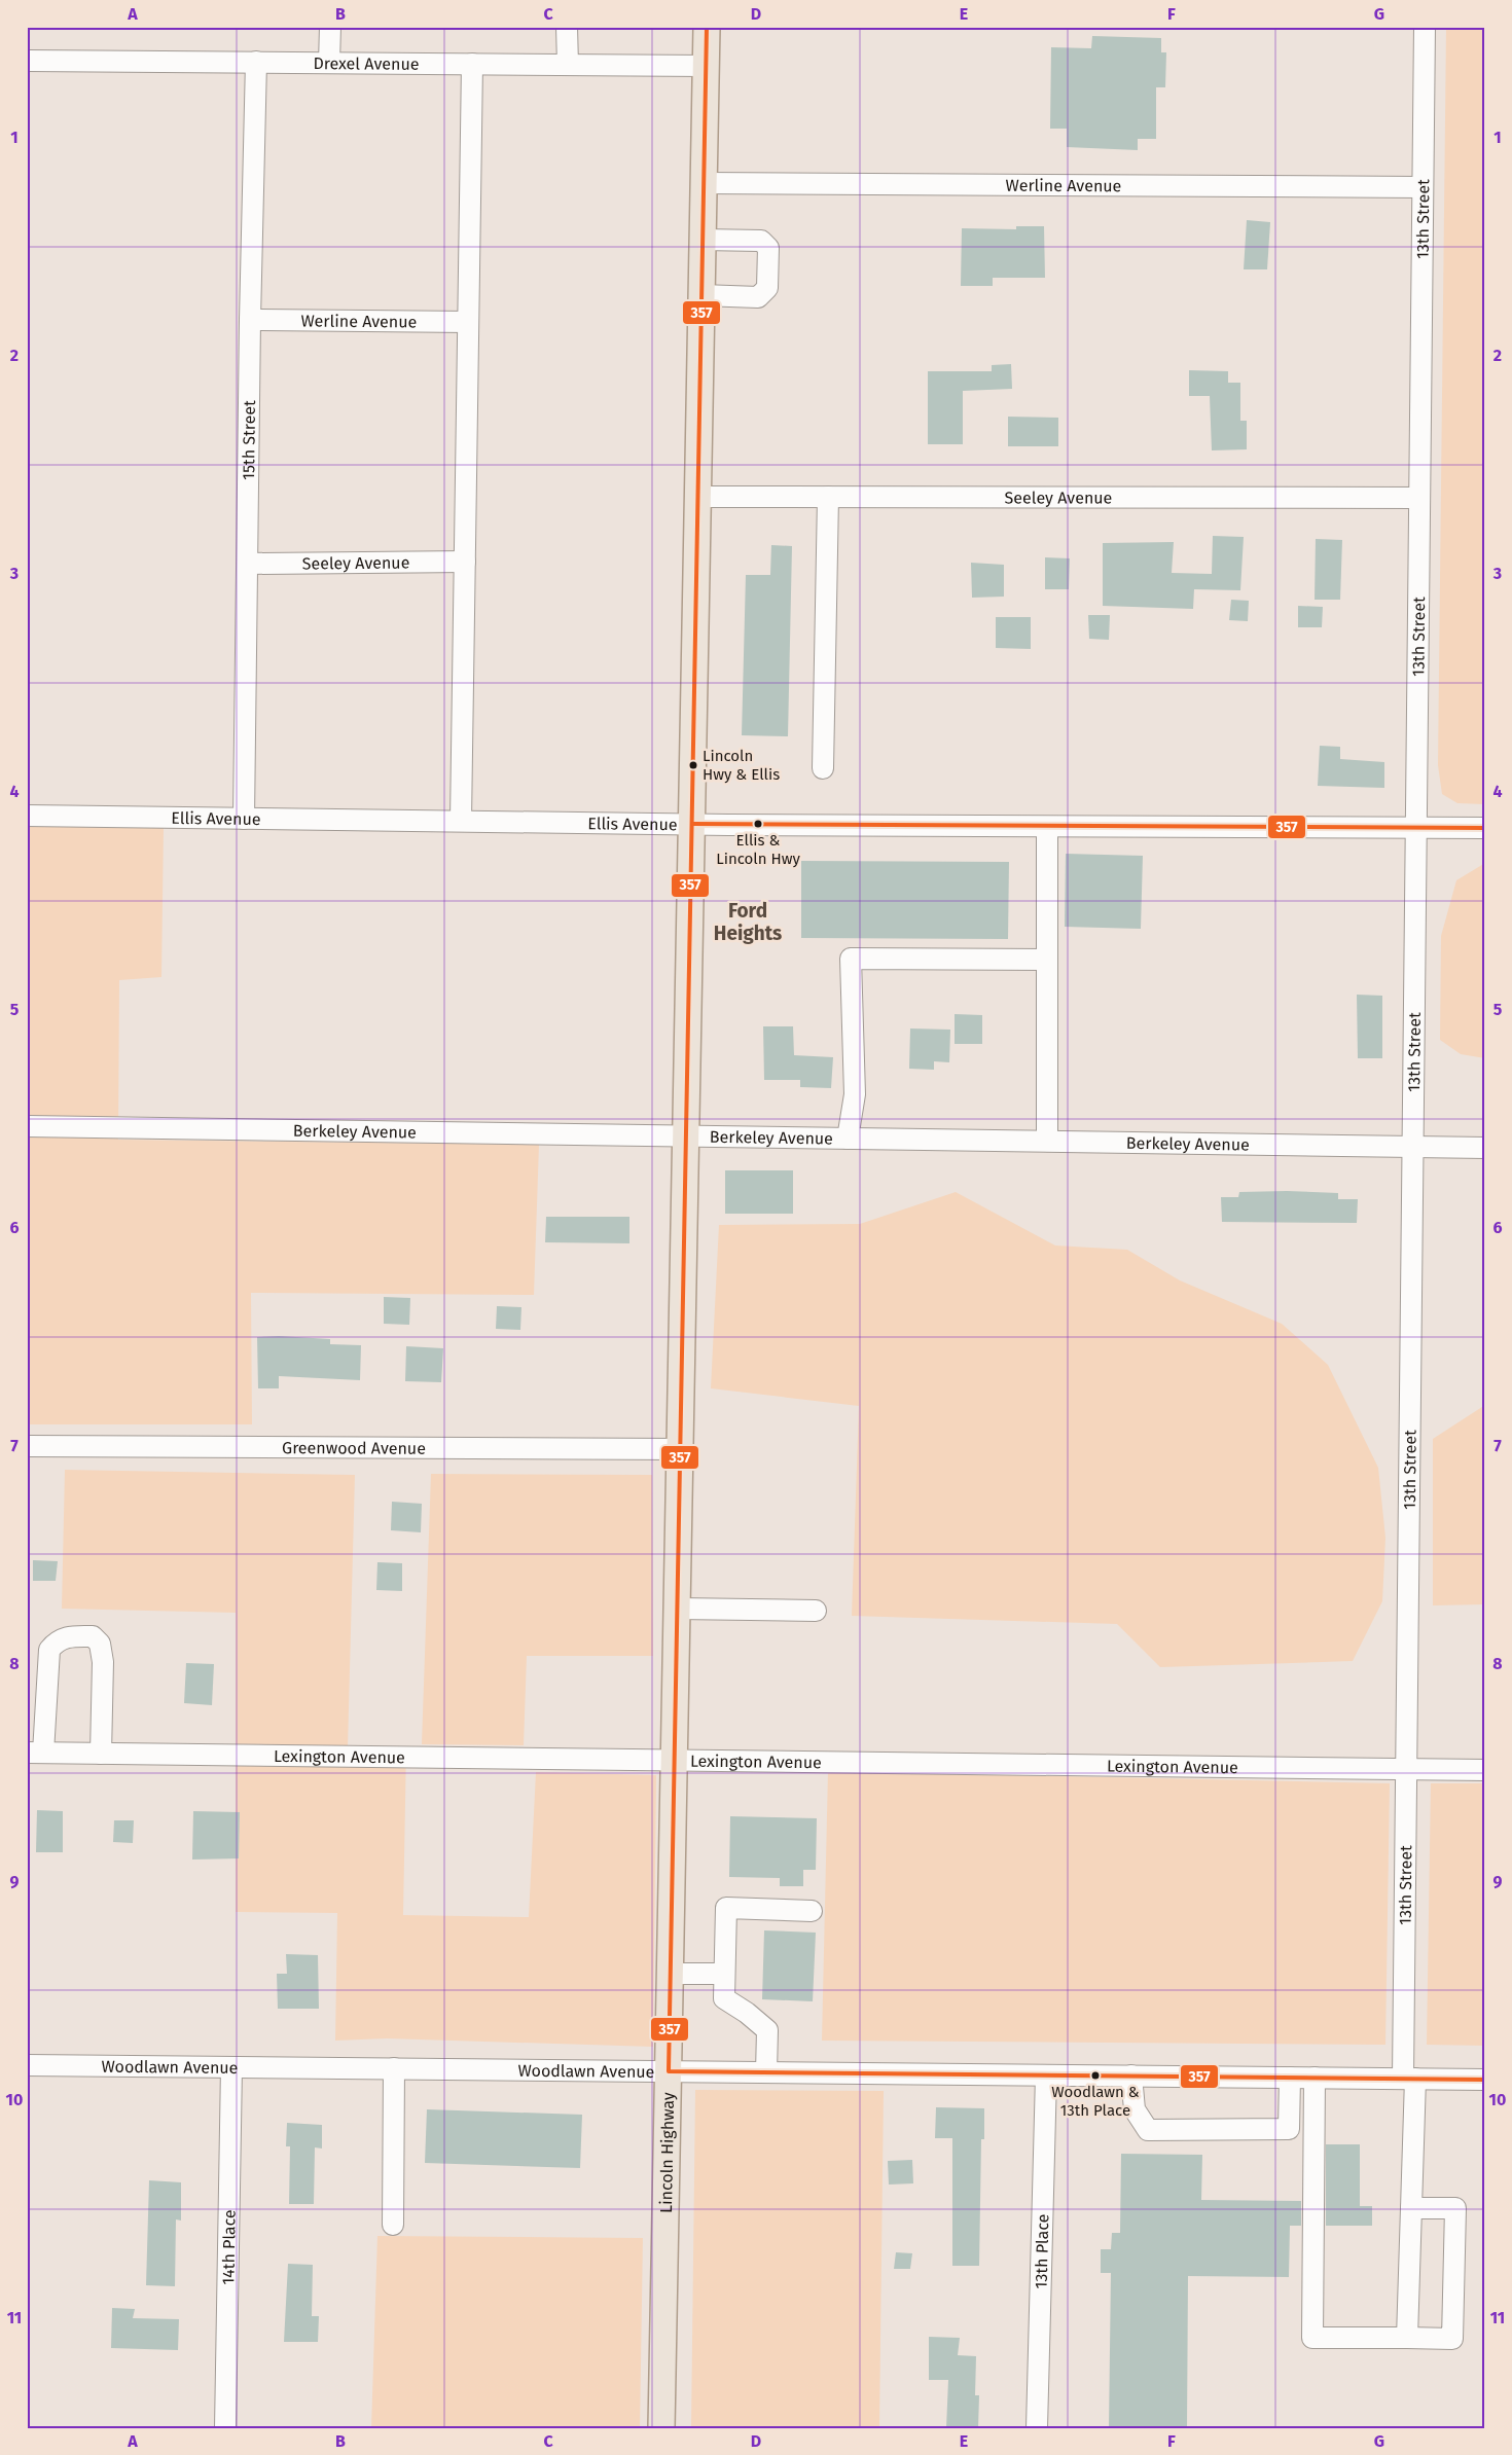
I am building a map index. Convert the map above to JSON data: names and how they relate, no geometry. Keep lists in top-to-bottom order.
{
  "streets": {
    "main road": ["Lincoln Highway"],
    "street": [
      "Drexel Avenue",
      "Werline Avenue",
      "13th Street",
      "15th Street",
      "Seeley Avenue",
      "Ellis Avenue",
      "Berkeley Avenue",
      "Greenwood Avenue",
      "Lexington Avenue",
      "Woodlawn Avenue",
      "14th Place",
      "13th Place"
    ]
  },
  "crossings": [
    ["Drexel Avenue", "15th Street"],
    ["Drexel Avenue", "Lincoln Highway"],
    ["Werline Avenue", "13th Street"],
    ["Werline Avenue", "15th Street"],
    ["Werline Avenue", "Lincoln Highway"],
    ["13th Street", "Seeley Avenue"],
    ["13th Street", "Ellis Avenue"],
    ["13th Street", "Berkeley Avenue"],
    ["13th Street", "Lexington Avenue"],
    ["13th Street", "Woodlawn Avenue"],
    ["15th Street", "Seeley Avenue"],
    ["15th Street", "Ellis Avenue"],
    ["Seeley Avenue", "Lincoln Highway"],
    ["Ellis Avenue", "Lincoln Highway"],
    ["Berkeley Avenue", "Lincoln Highway"],
    ["Greenwood Avenue", "Lincoln Highway"],
    ["Lexington Avenue", "Lincoln Highway"],
    ["Woodlawn Avenue", "Lincoln Highway"],
    ["Woodlawn Avenue", "14th Place"],
    ["Woodlawn Avenue", "13th Place"]
  ],
  "districts": ["Ford Heights"],
  "places": ["Lincoln Hwy & Ellis", "Ellis & Lincoln Hwy", "Woodlawn & 13th Place"],
  "lines": ["transit line 357"],
  "grid": {
    "columns": [
      "A",
      "B",
      "C",
      "D",
      "E",
      "F",
      "G"
    ],
    "rows": [
      "1",
      "2",
      "3",
      "4",
      "5",
      "6",
      "7",
      "8",
      "9",
      "10",
      "11"
    ]
  }
}
